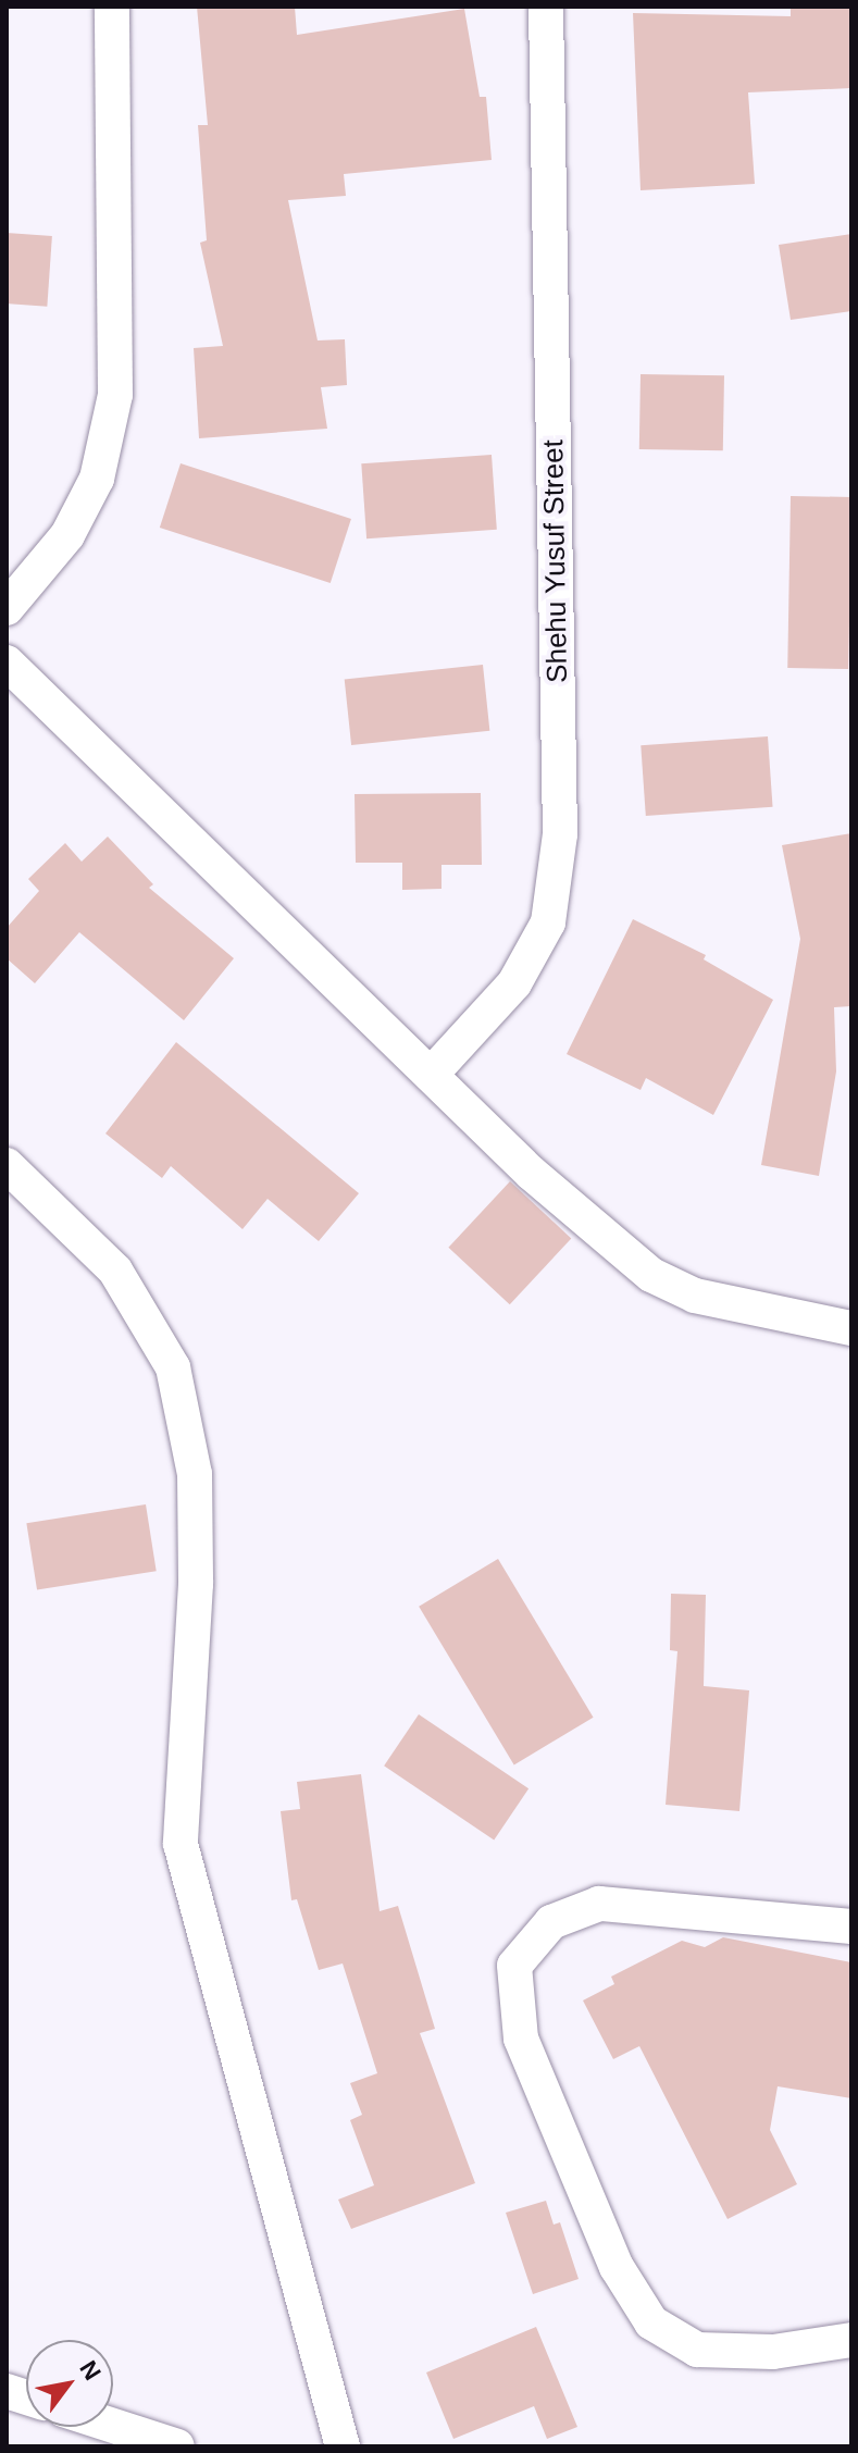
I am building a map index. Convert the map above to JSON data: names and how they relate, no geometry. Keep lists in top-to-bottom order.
{
  "streets": {
    "street": ["Shehu Yusuf Street"]
  },
  "north": "top right"
}
